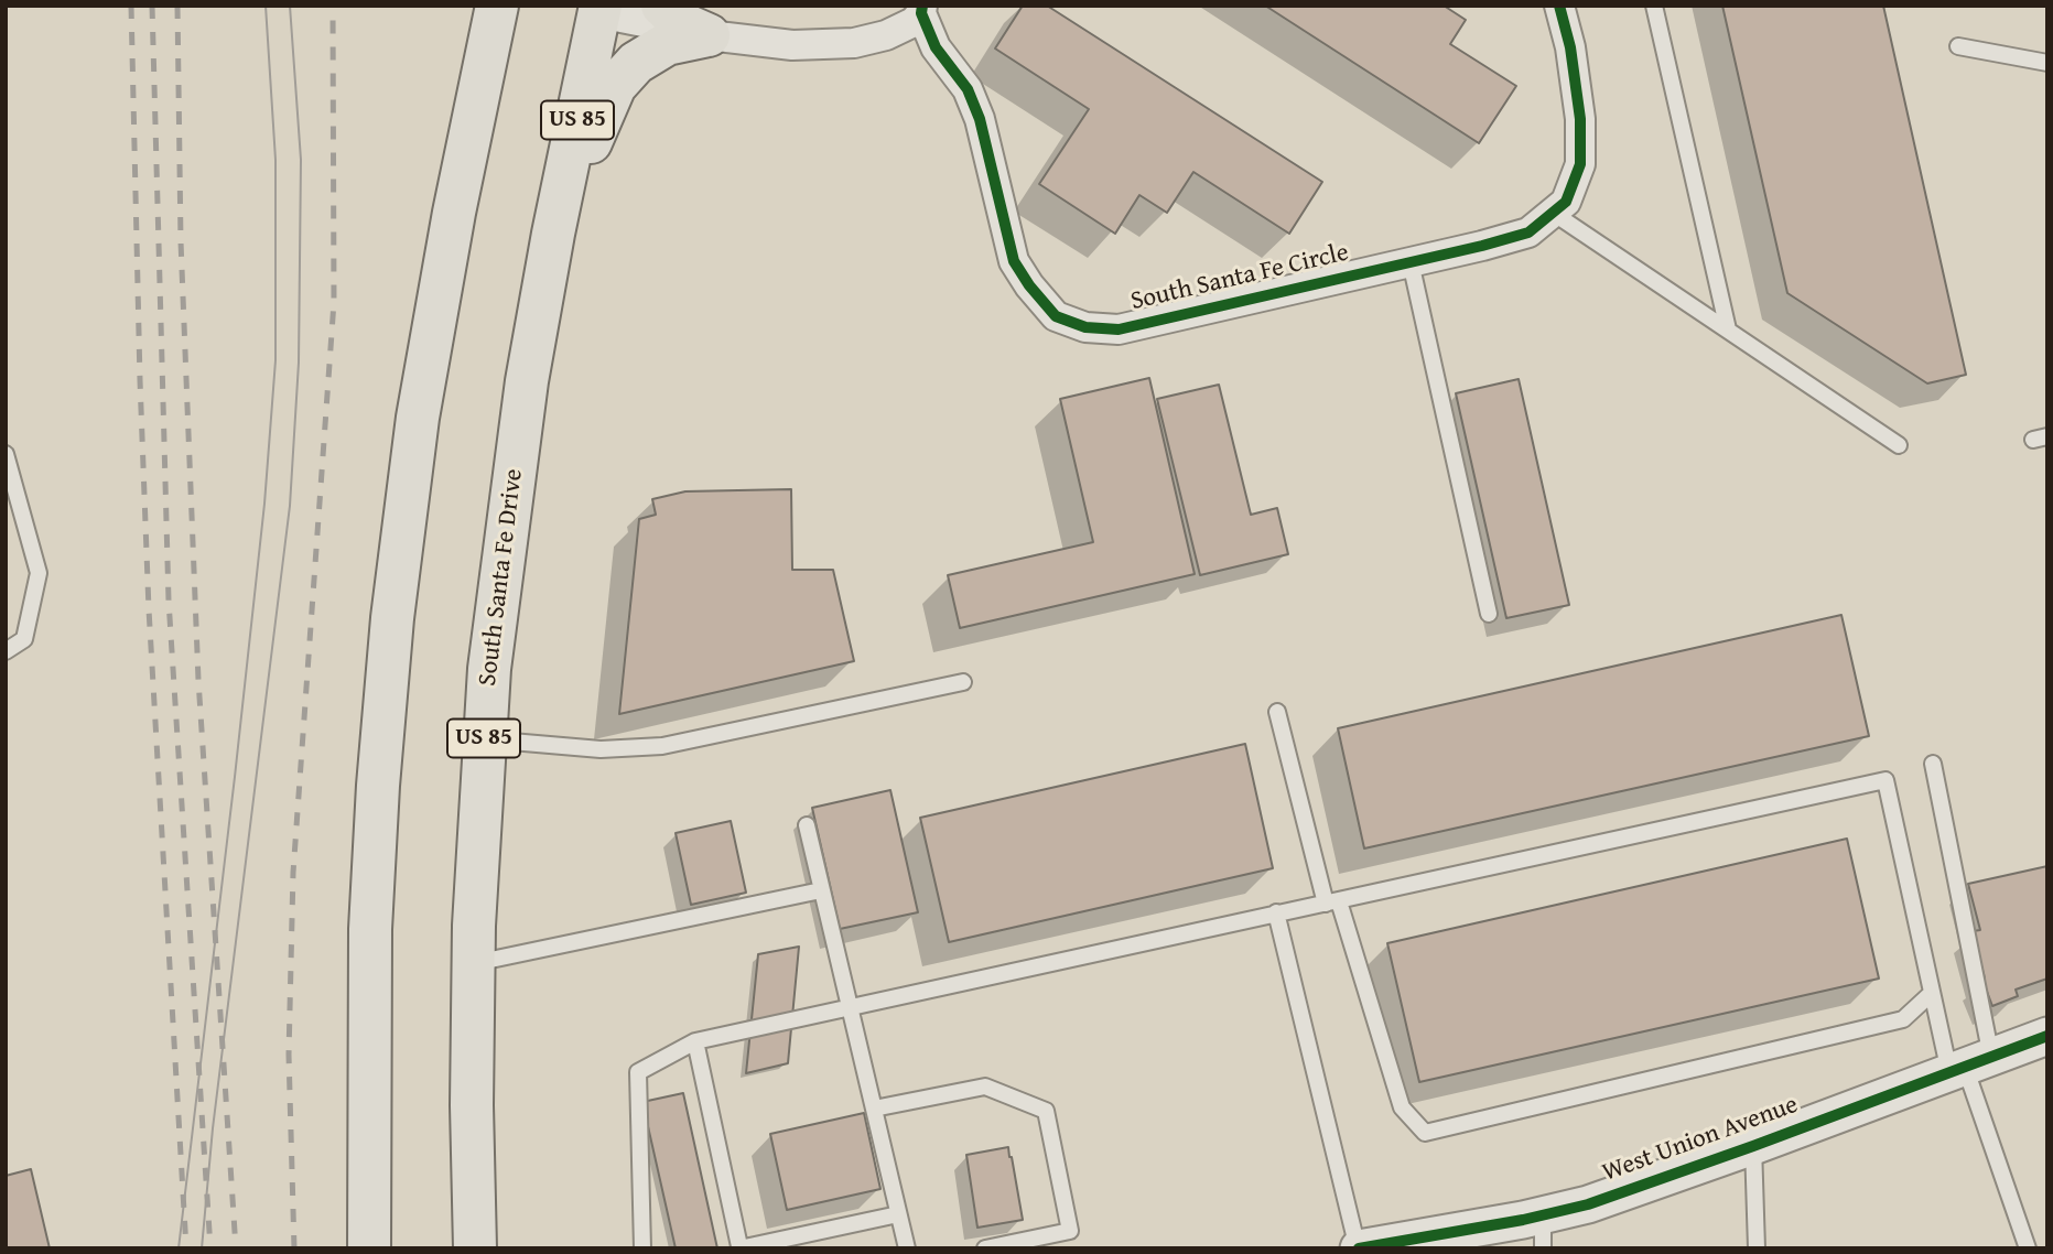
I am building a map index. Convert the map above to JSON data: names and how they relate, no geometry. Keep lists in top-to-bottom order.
{
  "streets": {
    "highway": ["US 85", "South Santa Fe Drive"],
    "street": ["South Santa Fe Circle", "West Union Avenue"]
  },
  "crossings": [
    ["South Santa Fe Circle", "South Santa Fe Drive"]
  ]
}
